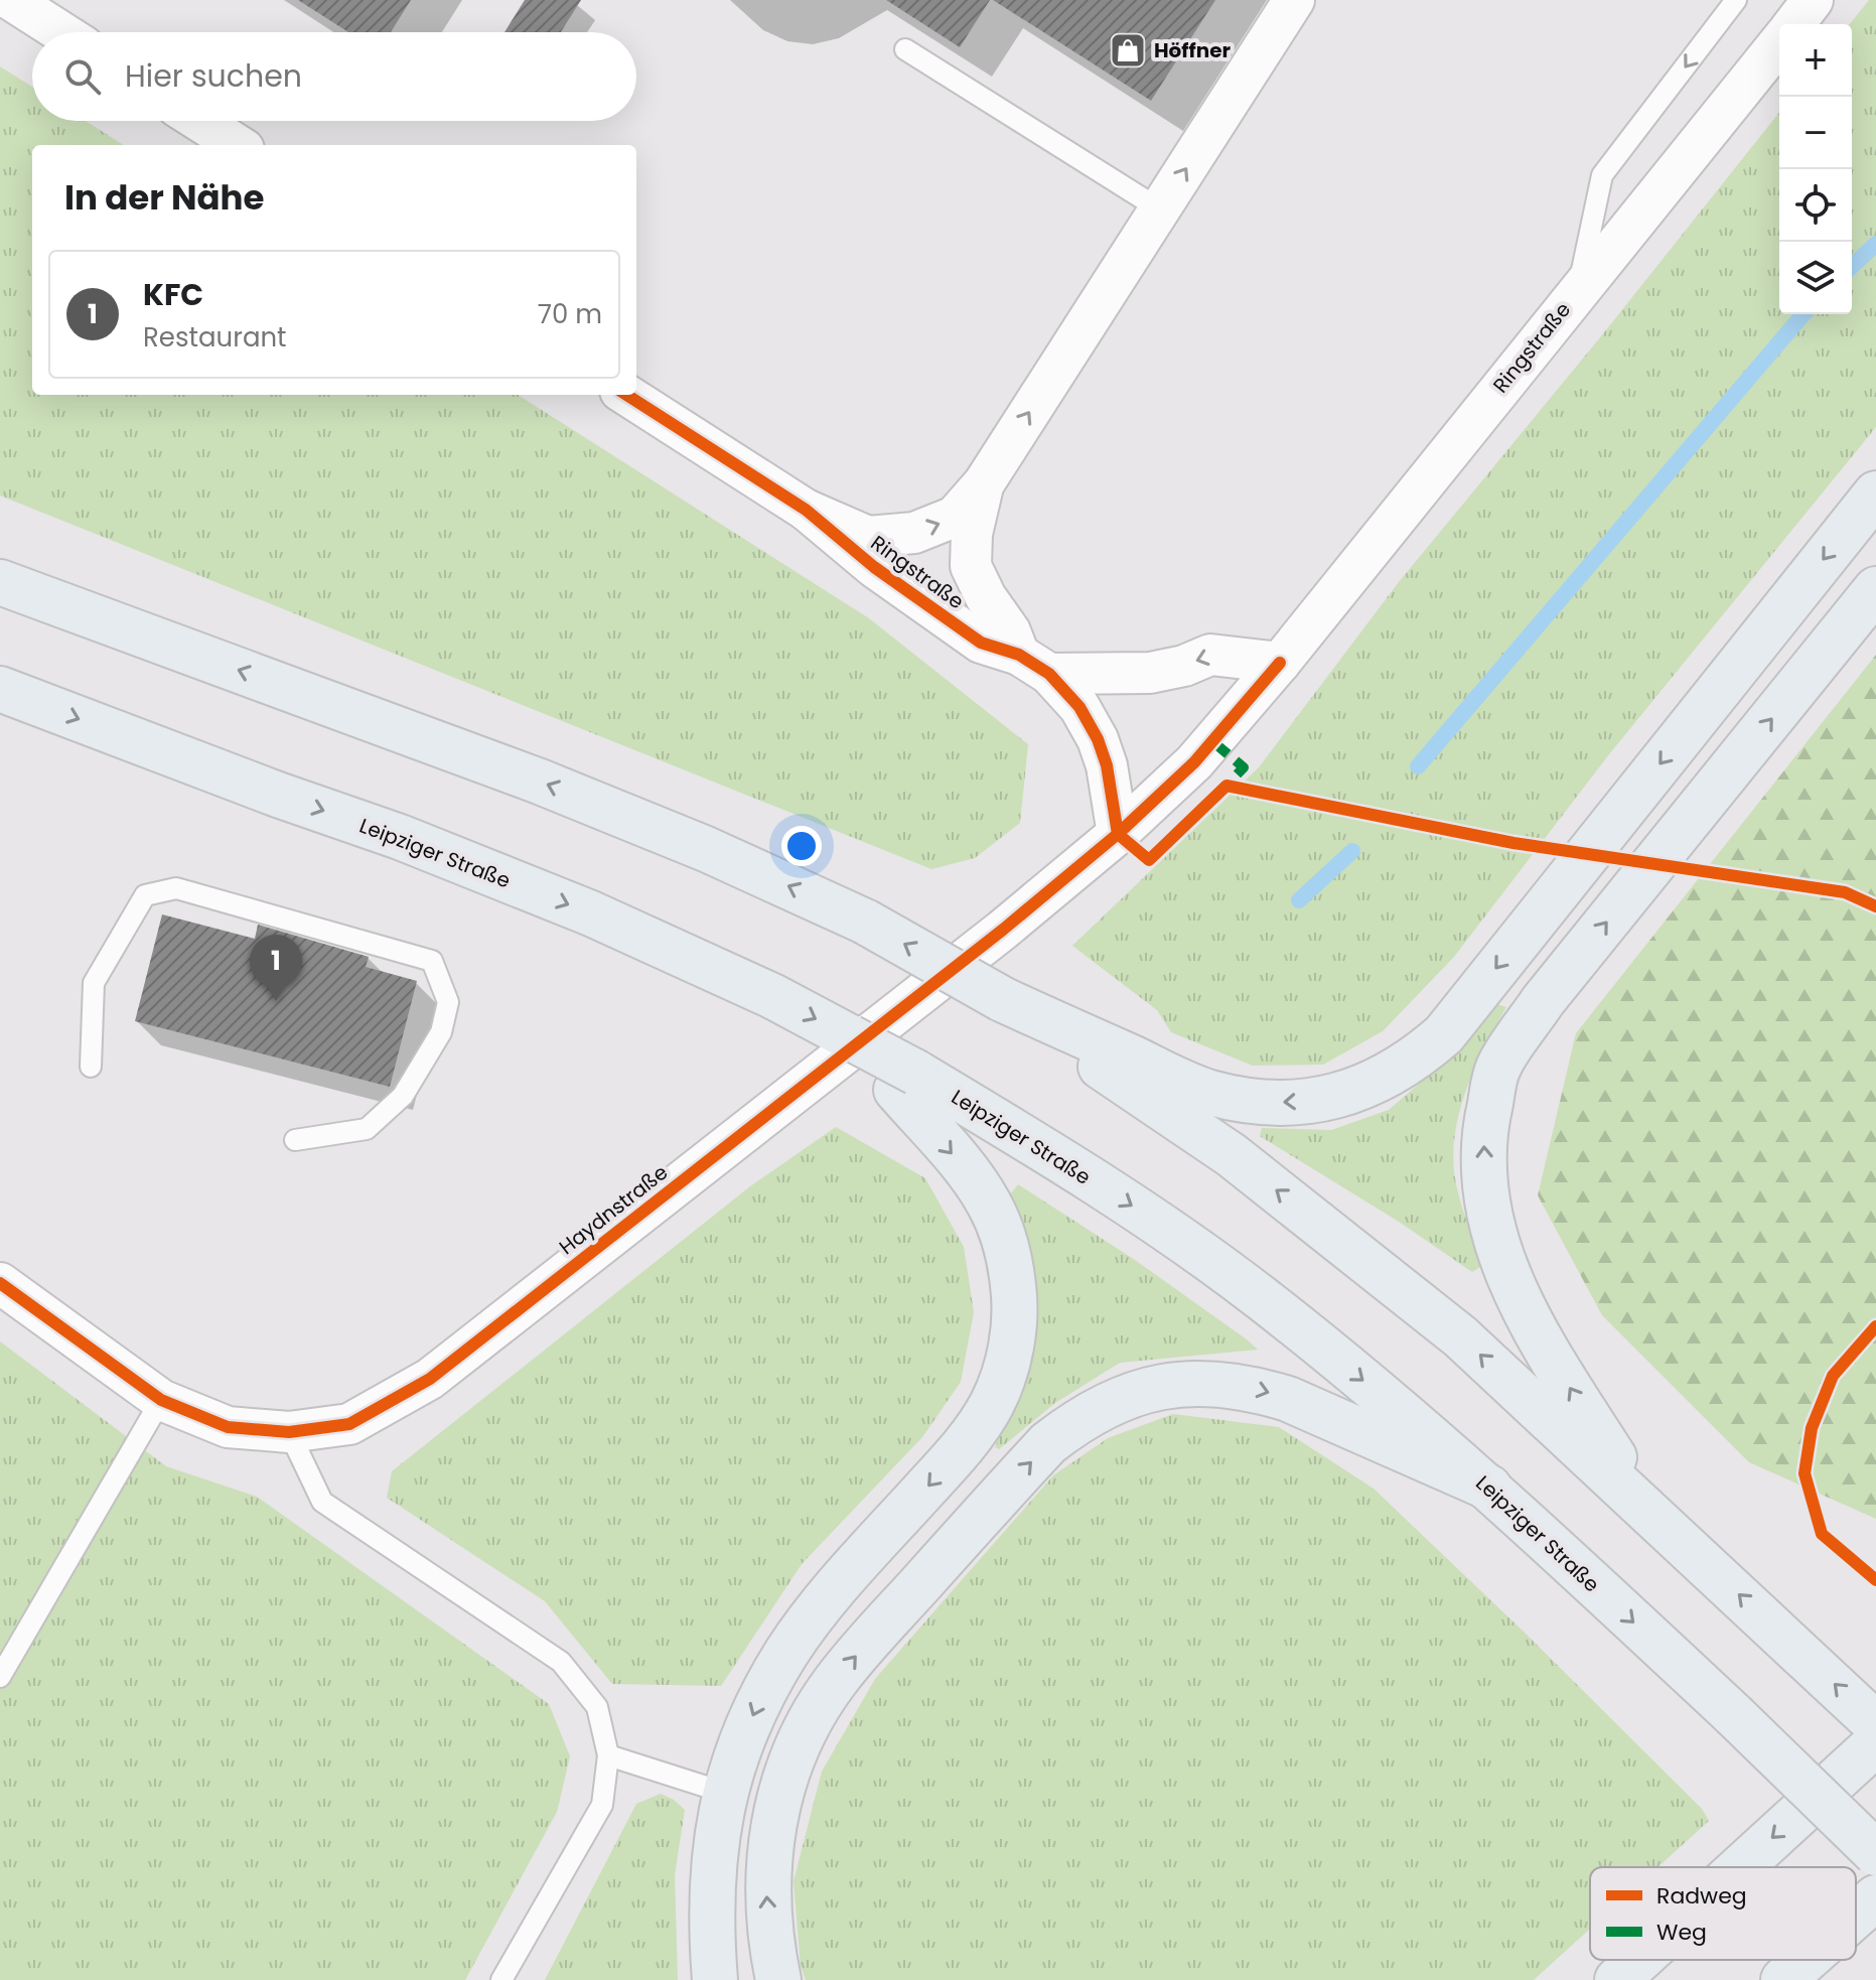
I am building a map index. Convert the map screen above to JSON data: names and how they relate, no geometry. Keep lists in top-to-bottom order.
{
  "streets": {
    "highway": ["Leipziger Straße"],
    "street": ["Ringstraße", "Haydnstraße"]
  },
  "crossings": [
    ["Ringstraße", "Haydnstraße"]
  ],
  "places": {
    "shop": ["Höffner"]
  },
  "legend": ["Radweg", "Weg"],
  "page": {
    "map_buttons": ["+", "−"],
    "search": "Hier suchen",
    "heading": "In der Nähe",
    "list": [
      {
        "mark": "1",
        "name": "KFC",
        "note": "Restaurant",
        "value": "70 m"
      }
    ],
    "pins": "1"
  }
}
